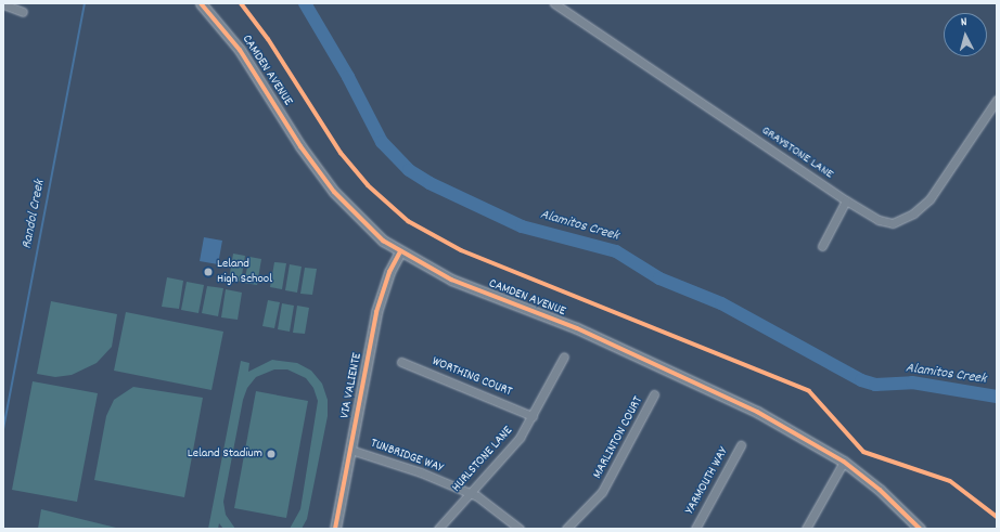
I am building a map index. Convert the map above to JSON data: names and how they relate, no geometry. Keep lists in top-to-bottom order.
{
  "streets": {
    "street": [
      "CAMDEN AVENUE",
      "GRAYSTONE LANE",
      "WORTHING COURT",
      "VIA VALIENTE",
      "MARLINTON COURT",
      "TUNBRIDGE WAY",
      "HURLSTONE LANE",
      "YARMOUTH WAY"
    ]
  },
  "crossings": [
    ["CAMDEN AVENUE", "VIA VALIENTE"],
    ["WORTHING COURT", "HURLSTONE LANE"],
    ["VIA VALIENTE", "TUNBRIDGE WAY"],
    ["TUNBRIDGE WAY", "HURLSTONE LANE"]
  ],
  "water": ["Randol Creek", "Alamitos Creek"],
  "places": ["Leland High School", "Leland Stadium"],
  "north": "top"
}
